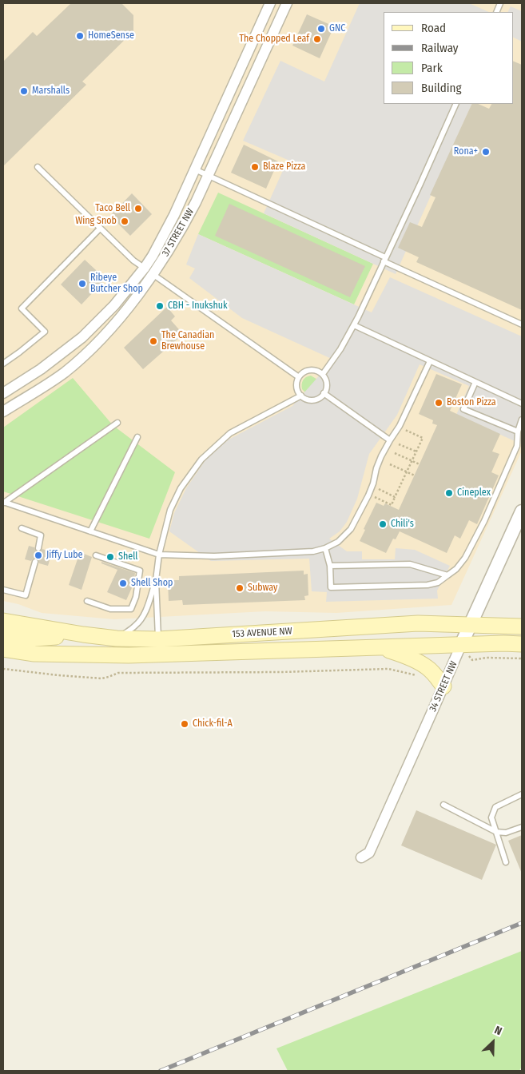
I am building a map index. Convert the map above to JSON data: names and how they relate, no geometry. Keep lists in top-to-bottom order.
{
  "streets": {
    "main road": ["153 AVENUE NW"],
    "street": ["37 STREET NW", "34 STREET NW"]
  },
  "crossings": [
    ["153 AVENUE NW", "34 STREET NW"]
  ],
  "places": [
    "GNC",
    "HomeSense",
    "The Chopped Leaf",
    "Marshalls",
    "Rona+",
    "Blaze Pizza",
    "Taco Bell",
    "Wing Snob",
    "Ribeye Butcher Shop",
    "CBH - Inukshuk",
    "The Canadian Brewhouse",
    "Boston Pizza",
    "Cineplex",
    "Chili's",
    "Jiffy Lube",
    "Shell",
    "Shell Shop",
    "Subway",
    "Chick-fil-A"
  ],
  "legend": [
    "Road",
    "Railway",
    "Park",
    "Building"
  ],
  "north": "top right"
}
